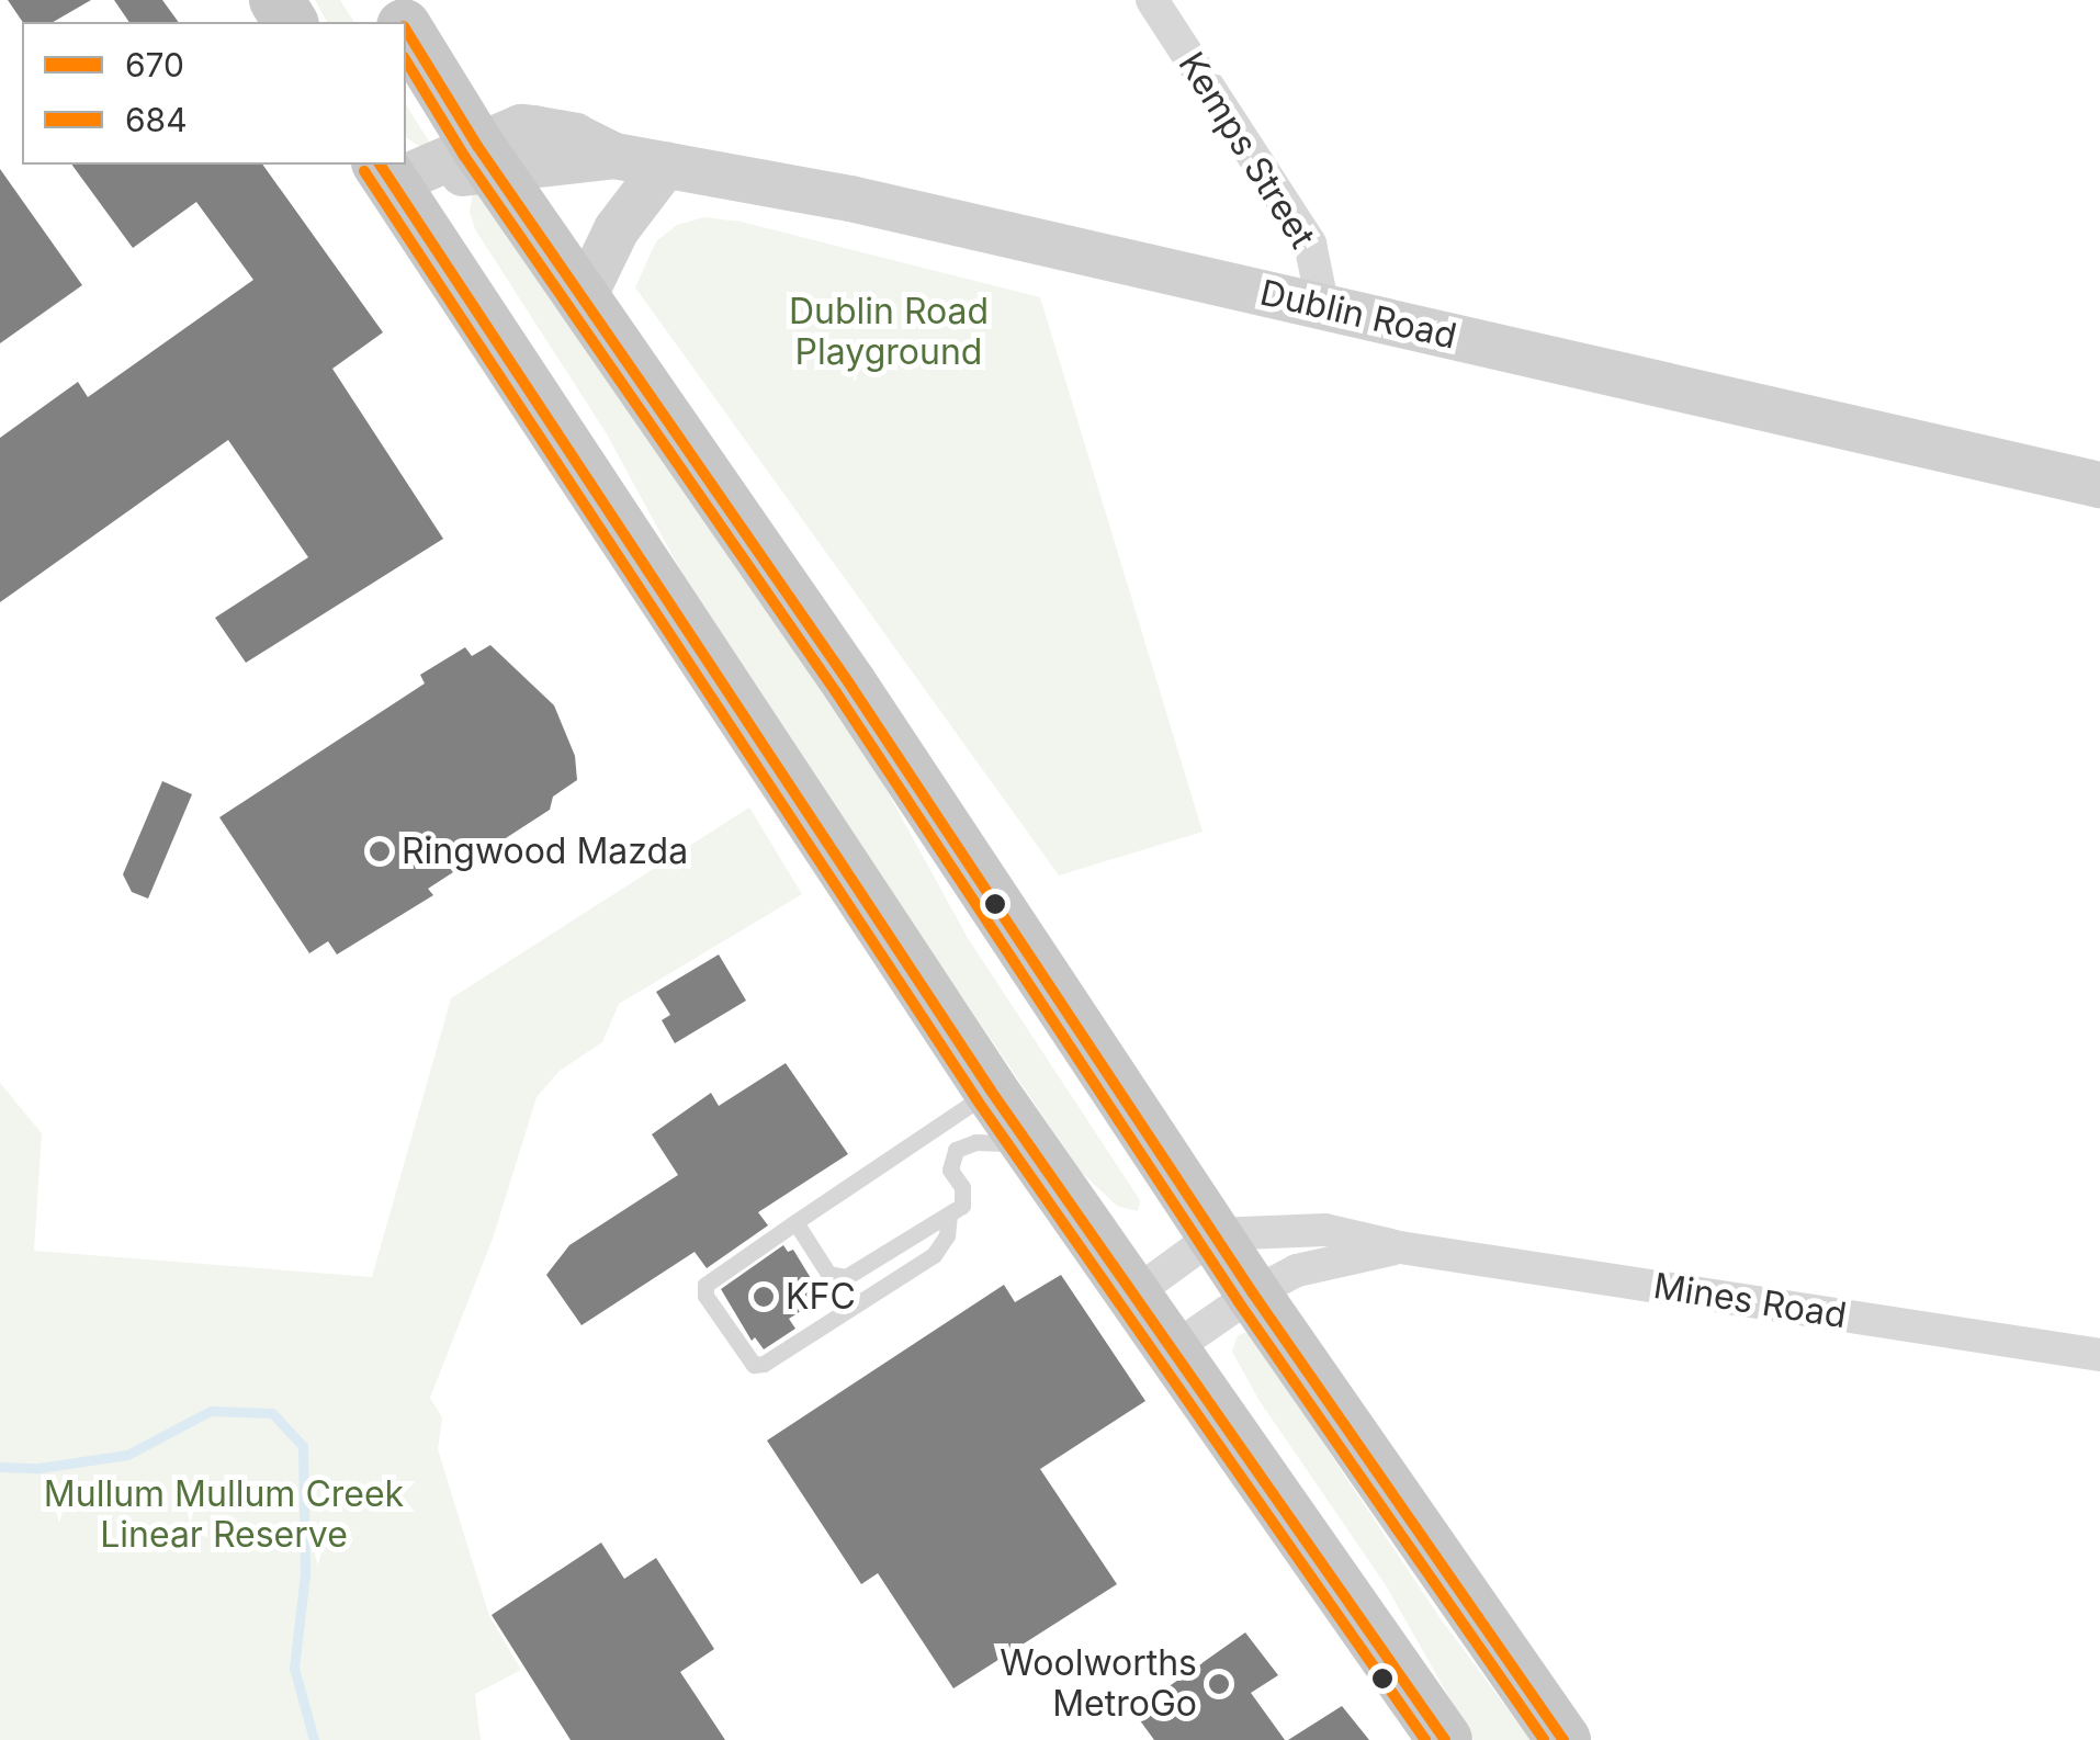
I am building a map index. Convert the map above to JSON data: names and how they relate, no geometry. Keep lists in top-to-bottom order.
{
  "streets": {
    "main road": ["Dublin Road"],
    "street": ["Kemps Street", "Mines Road"]
  },
  "crossings": [
    ["Kemps Street", "Dublin Road"]
  ],
  "parks": ["Dublin Road Playground", "Mullum Mullum Creek Linear Reserve"],
  "places": ["Ringwood Mazda", "KFC", "Woolworths MetroGo"],
  "lines": ["transit line 670", "transit line 684"],
  "legend": ["670", "684"]
}
